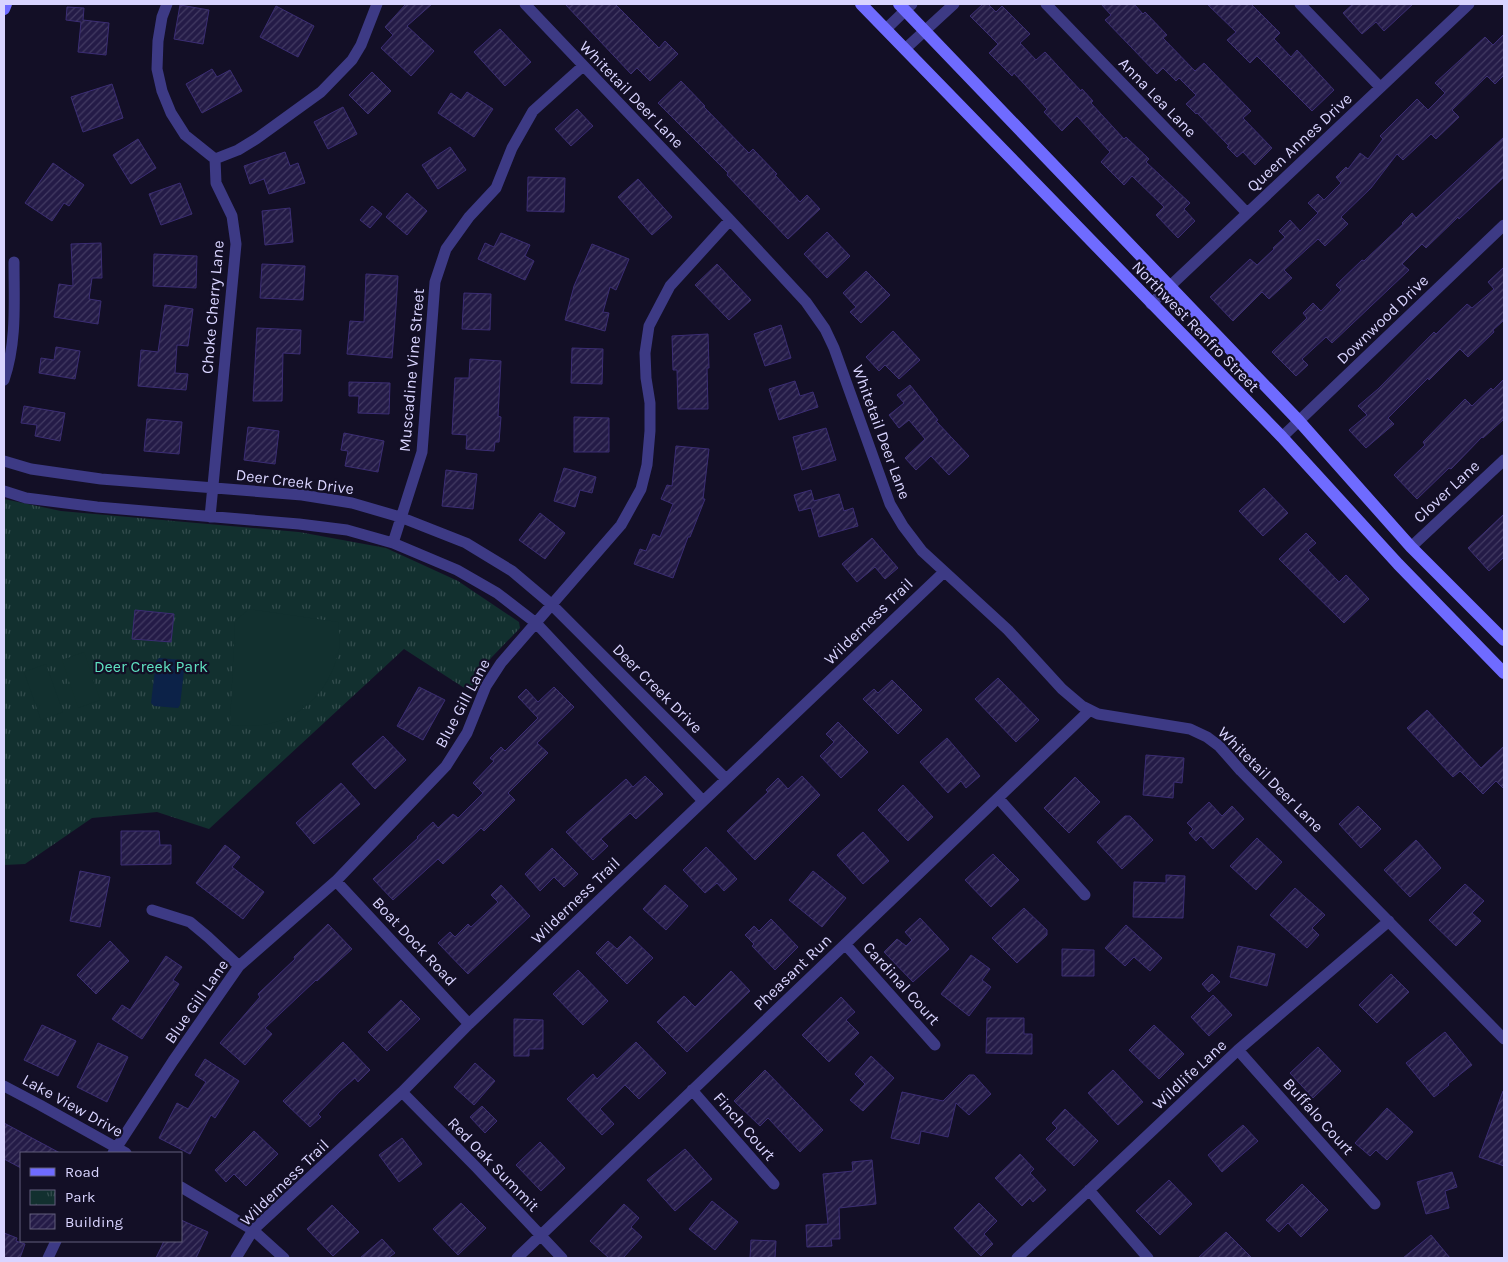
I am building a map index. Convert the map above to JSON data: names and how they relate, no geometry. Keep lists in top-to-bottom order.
{
  "streets": {
    "main road": ["Northwest Renfro Street"],
    "street": [
      "Whitetail Deer Lane",
      "Anna Lea Lane",
      "Queen Annes Drive",
      "Choke Cherry Lane",
      "Downwood Drive",
      "Muscadine Vine Street",
      "Deer Creek Drive",
      "Clover Lane",
      "Wilderness Trail",
      "Blue Gill Lane",
      "Boat Dock Road",
      "Pheasant Run",
      "Cardinal Court",
      "Wildlife Lane",
      "Lake View Drive",
      "Buffalo Court",
      "Finch Court",
      "Red Oak Summit"
    ]
  },
  "crossings": [
    ["Whitetail Deer Lane", "Muscadine Vine Street"],
    ["Whitetail Deer Lane", "Wilderness Trail"],
    ["Whitetail Deer Lane", "Blue Gill Lane"],
    ["Whitetail Deer Lane", "Pheasant Run"],
    ["Whitetail Deer Lane", "Wildlife Lane"],
    ["Anna Lea Lane", "Queen Annes Drive"],
    ["Queen Annes Drive", "Northwest Renfro Street"],
    ["Choke Cherry Lane", "Deer Creek Drive"],
    ["Downwood Drive", "Northwest Renfro Street"],
    ["Northwest Renfro Street", "Clover Lane"],
    ["Muscadine Vine Street", "Deer Creek Drive"],
    ["Deer Creek Drive", "Wilderness Trail"],
    ["Deer Creek Drive", "Blue Gill Lane"],
    ["Wilderness Trail", "Boat Dock Road"],
    ["Wilderness Trail", "Red Oak Summit"],
    ["Blue Gill Lane", "Boat Dock Road"],
    ["Blue Gill Lane", "Lake View Drive"],
    ["Pheasant Run", "Cardinal Court"],
    ["Pheasant Run", "Finch Court"],
    ["Pheasant Run", "Red Oak Summit"],
    ["Wildlife Lane", "Buffalo Court"]
  ],
  "parks": ["Deer Creek Park"],
  "legend": ["Road", "Park", "Building"]
}
